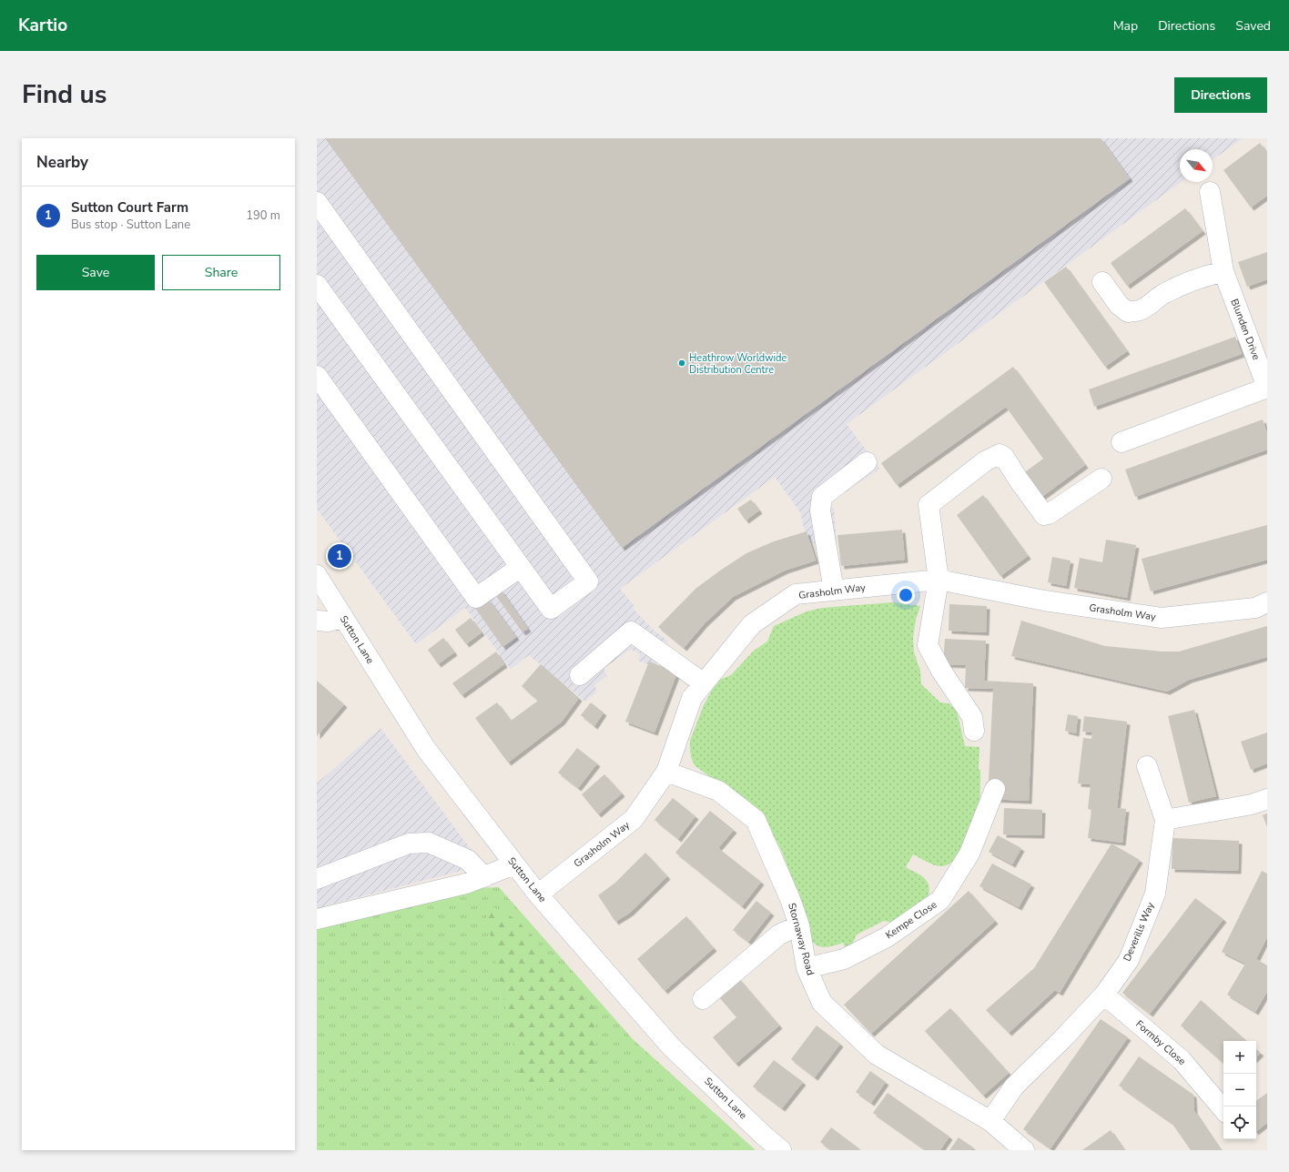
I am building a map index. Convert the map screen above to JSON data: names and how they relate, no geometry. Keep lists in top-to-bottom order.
{
  "streets": {
    "street": [
      "Blunden Drive",
      "Grasholm Way",
      "Sutton Lane",
      "Kempe Close",
      "Deverills Way",
      "Stornaway Road",
      "Formby Close"
    ]
  },
  "crossings": [
    ["Grasholm Way", "Sutton Lane"],
    ["Grasholm Way", "Stornaway Road"],
    ["Kempe Close", "Stornaway Road"],
    ["Deverills Way", "Stornaway Road"],
    ["Deverills Way", "Formby Close"]
  ],
  "places": ["Heathrow Worldwide Distribution Centre"],
  "north": "bottom right",
  "page": {
    "header": "Kartio",
    "nav": ["Map", "Directions", "Saved"],
    "title": "Find us",
    "buttons": [
      "Directions",
      ["Save", "Share"]
    ],
    "heading": "Nearby",
    "list": [
      {
        "mark": "1",
        "name": "Sutton Court Farm",
        "note": "Bus stop · Sutton Lane",
        "value": "190 m"
      }
    ],
    "pins": "1",
    "map_buttons": ["+", "−"]
  }
}
